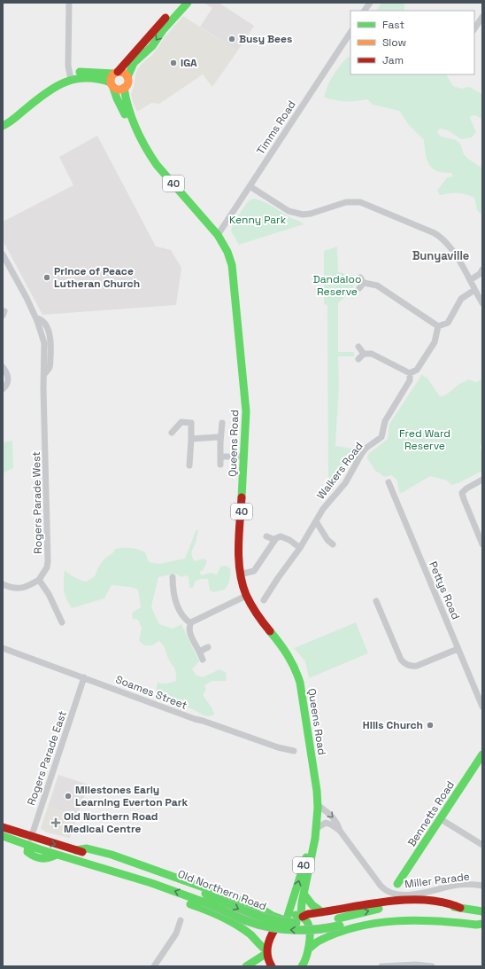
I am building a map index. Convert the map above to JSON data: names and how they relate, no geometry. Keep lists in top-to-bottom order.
{
  "streets": {
    "main road": [
      "40",
      "Queens Road",
      "Bennetts Road",
      "Old Northern Road"
    ],
    "street": [
      "Timms Road",
      "Walkers Road",
      "Rogers Parade West",
      "Pettys Road",
      "Soames Street",
      "Rogers Parade East",
      "Miller Parade"
    ]
  },
  "crossings": [
    ["Timms Road", "Queens Road"],
    ["40", "Queens Road"],
    ["Queens Road", "Miller Parade"],
    ["Soames Street", "Rogers Parade East"],
    ["Rogers Parade East", "Old Northern Road"]
  ],
  "districts": ["Bunyaville"],
  "parks": ["Kenny Park", "Dandaloo Reserve", "Fred Ward Reserve"],
  "places": {
    "other": [
      "Busy Bees",
      "IGA",
      "Prince of Peace Lutheran Church",
      "Hills Church",
      "Milestones Early Learning Everton Park"
    ],
    "health": ["Old Northern Road Medical Centre"]
  },
  "legend": ["Fast", "Slow", "Jam"]
}
